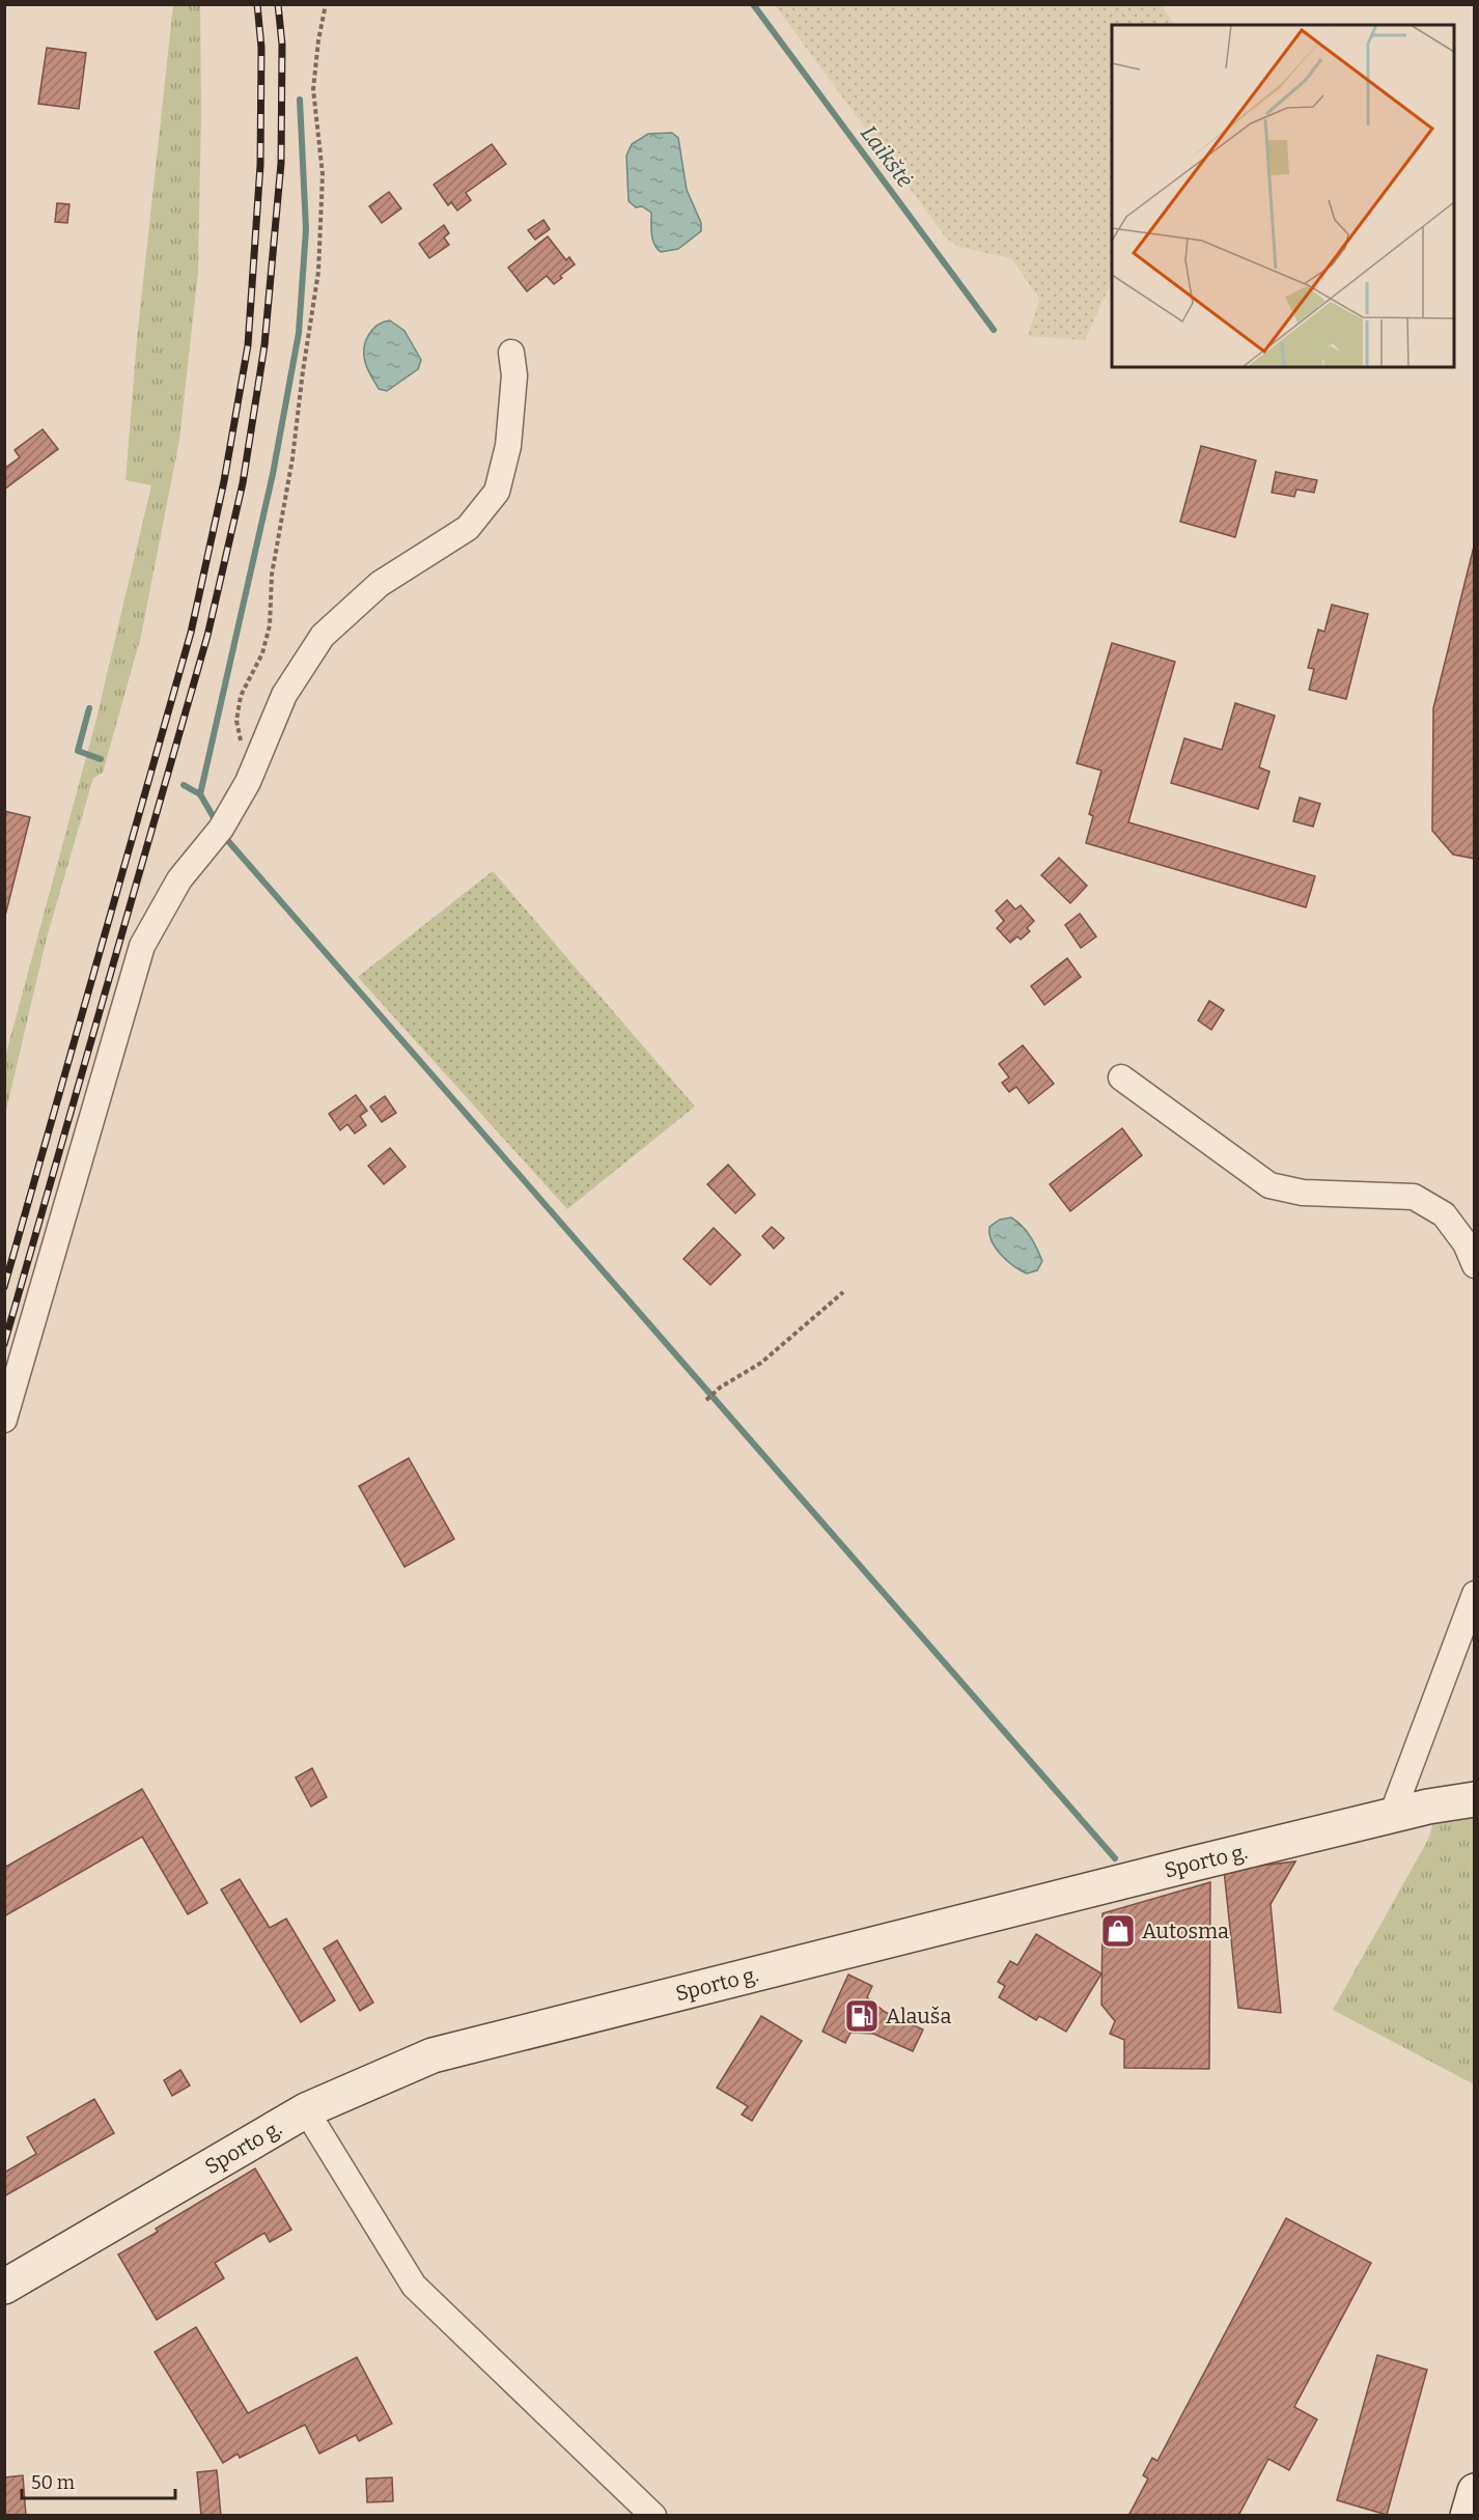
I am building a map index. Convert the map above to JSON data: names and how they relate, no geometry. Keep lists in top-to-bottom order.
{
  "streets": {
    "street": ["Sporto g."]
  },
  "water": ["Laikštė"],
  "places": {
    "shop": ["Autosma"],
    "fuel station": ["Alauša"]
  },
  "scale_bar": "50 m"
}
